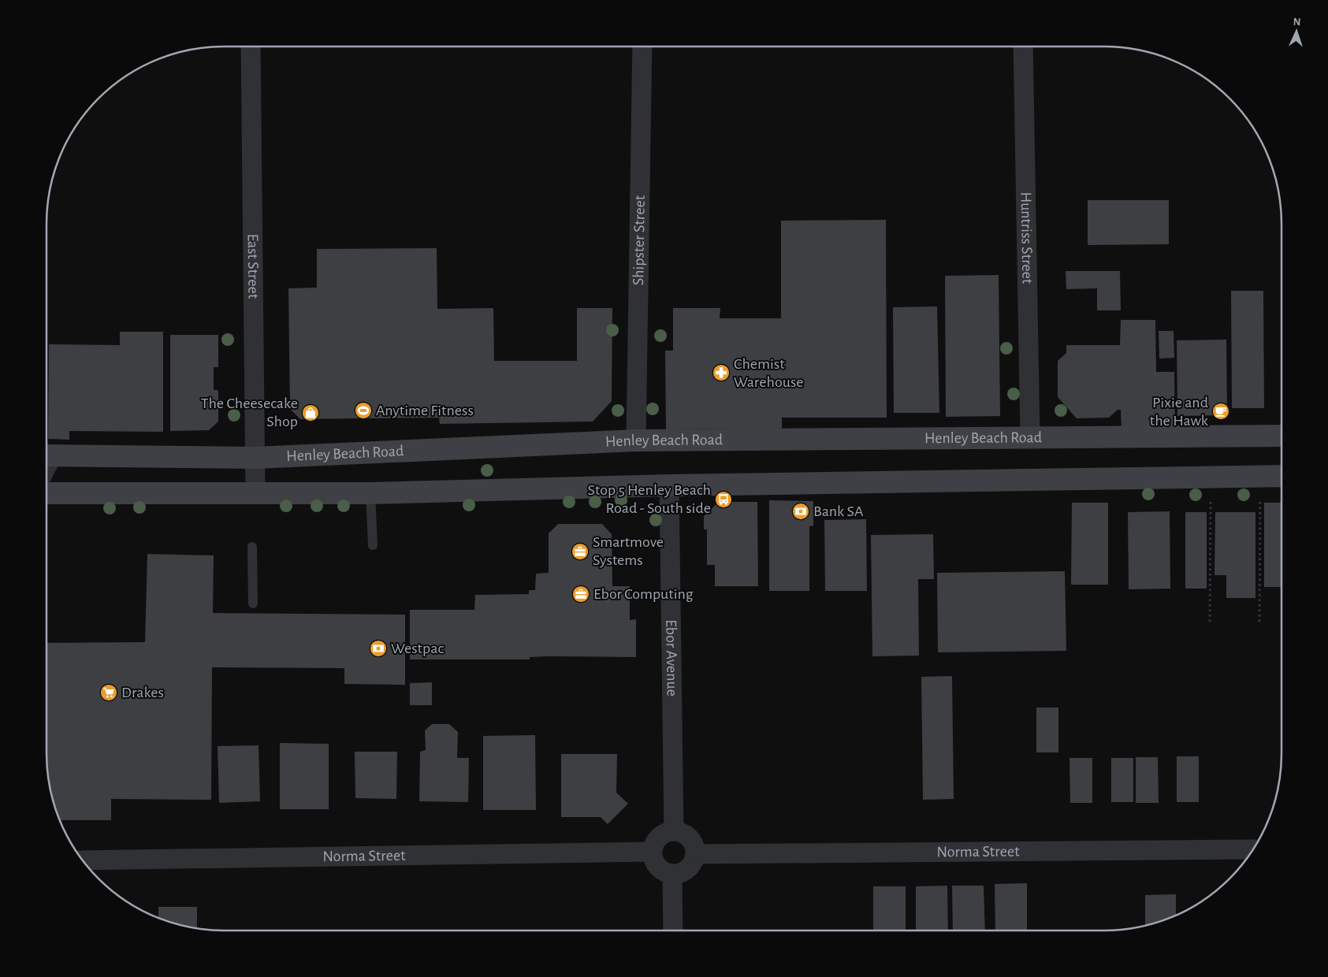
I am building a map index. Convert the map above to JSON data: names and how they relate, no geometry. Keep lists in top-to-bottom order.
{
  "streets": {
    "main road": ["Henley Beach Road"],
    "street": [
      "Huntriss Street",
      "Shipster Street",
      "East Street",
      "Ebor Avenue",
      "Norma Street"
    ]
  },
  "crossings": [
    ["Huntriss Street", "Henley Beach Road"],
    ["Shipster Street", "Henley Beach Road"],
    ["East Street", "Henley Beach Road"],
    ["Ebor Avenue", "Norma Street"]
  ],
  "places": {
    "pharmacy": ["Chemist Warehouse"],
    "sports": ["Anytime Fitness"],
    "cafe": ["Pixie and the Hawk"],
    "shop": ["The Cheesecake Shop"],
    "bus stop": ["Stop 5 Henley Beach Road - South side"],
    "bank": ["Bank SA", "Westpac"],
    "office": ["Smartmove Systems", "Ebor Computing"],
    "supermarket": ["Drakes"]
  },
  "north": "top"
}
